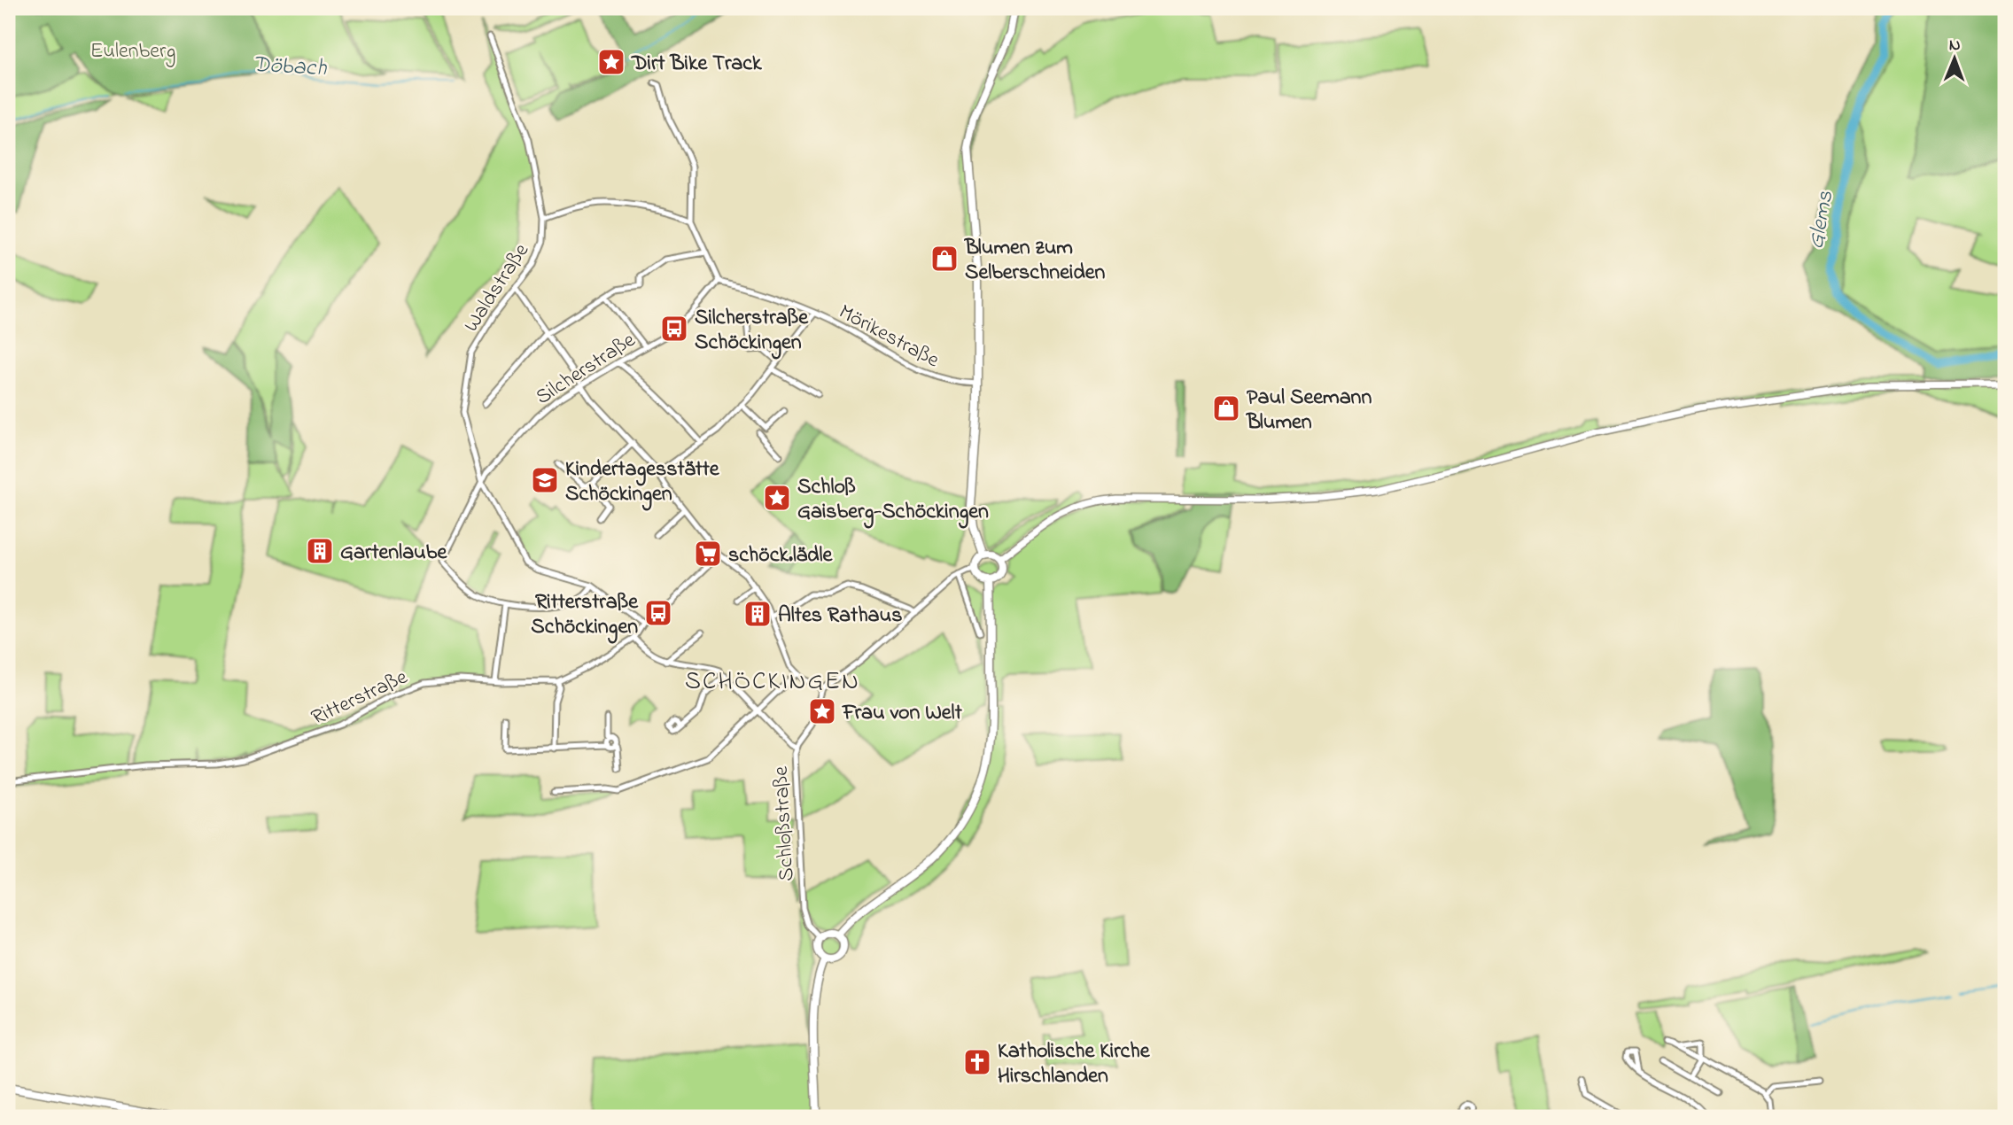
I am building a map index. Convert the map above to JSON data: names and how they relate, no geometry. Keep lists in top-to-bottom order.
{
  "streets": {
    "street": [
      "Waldstraße",
      "Mörikestraße",
      "Silcherstraße",
      "Ritterstraße",
      "Schloßstraße"
    ]
  },
  "crossings": [
    ["Waldstraße", "Silcherstraße"],
    ["Waldstraße", "Ritterstraße"],
    ["Mörikestraße", "Silcherstraße"]
  ],
  "districts": ["SCHÖCKINGEN"],
  "water": ["Döbach", "Glems"],
  "parks": ["Eulenberg"],
  "places": {
    "place": ["Dirt Bike Track", "Schloß Gaisberg-Schöckingen", "Frau von Welt"],
    "shop": ["Blumen zum Selberschneiden", "Paul Seemann Blumen"],
    "bus stop": ["Silcherstraße Schöckingen", "Ritterstraße Schöckingen"],
    "school or university": ["Kindertagesstätte Schöckingen"],
    "building": ["Gartenlaube", "Altes Rathaus"],
    "supermarket": ["schöck.lädle"],
    "church": ["Katholische Kirche Hirschlanden"]
  },
  "north": "top"
}
